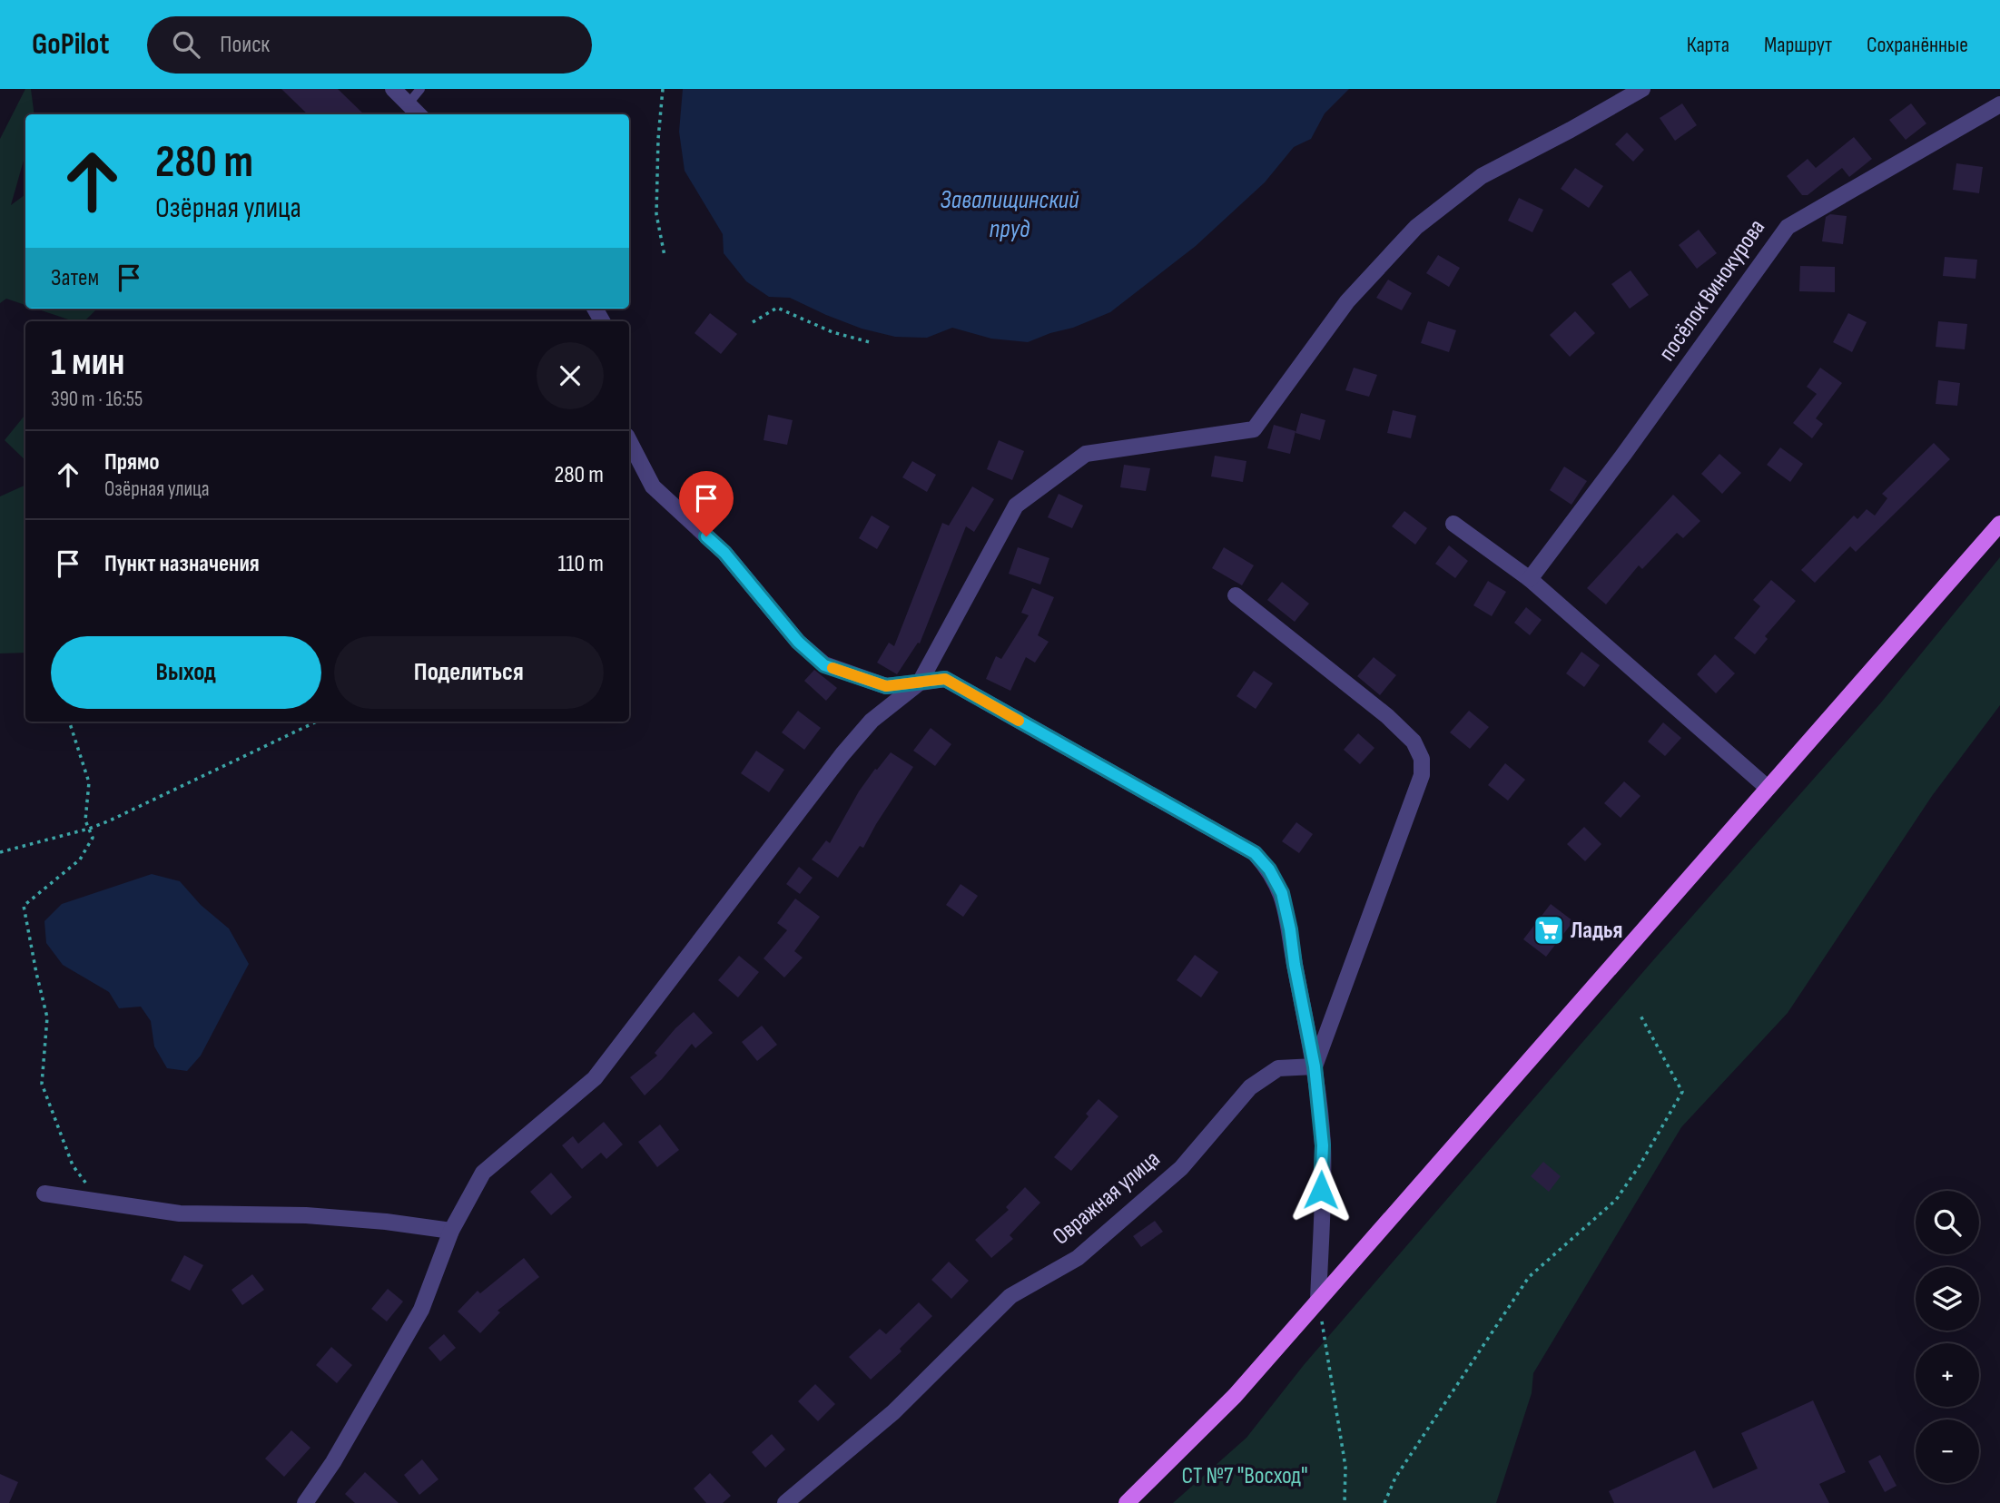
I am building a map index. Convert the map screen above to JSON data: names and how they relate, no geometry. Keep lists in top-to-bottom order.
{
  "streets": {
    "street": ["посёлок Винокурова", "Овражная улица"]
  },
  "water": ["Завалищинский пруд"],
  "parks": ["СТ №7 \"Восход\""],
  "places": {
    "supermarket": ["Ладья"]
  },
  "page": {
    "header": "GoPilot",
    "search": "Поиск",
    "nav": ["Карта", "Маршрут", "Сохранённые"],
    "turn": ["280 m", "Озёрная улица"],
    "then": "Затем",
    "heading": ["1 мин", "390 m · 16:55"],
    "list": [
      {
        "name": "Прямо",
        "note": "Озёрная улица",
        "value": "280 m"
      },
      {
        "name": "Пункт назначения",
        "value": "110 m"
      }
    ],
    "buttons": ["Выход", "Поделиться"],
    "map_buttons": ["+", "−"]
  }
}
